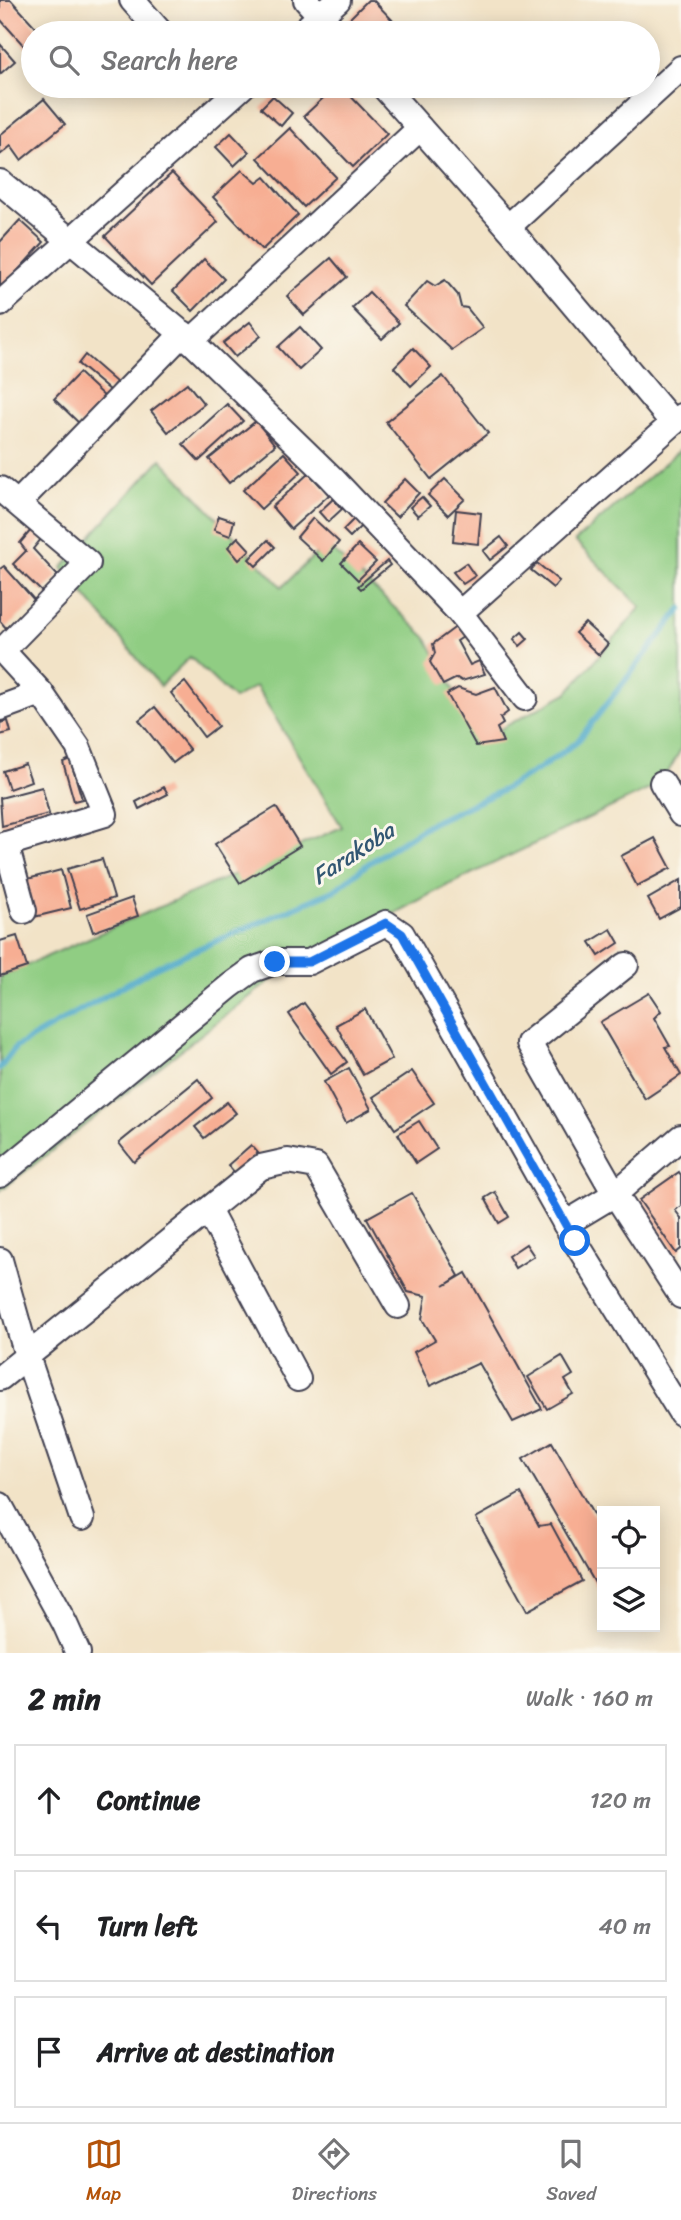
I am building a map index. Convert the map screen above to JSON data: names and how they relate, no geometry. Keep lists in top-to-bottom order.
{
  "water": ["Farakoba"],
  "page": {
    "search": "Search here",
    "heading": ["2 min", "Walk · 160 m"],
    "list": [
      ["Continue", "120 m"],
      ["Turn left", "40 m"],
      "Arrive at destination"
    ],
    "nav": ["Map", "Directions", "Saved"]
  }
}
